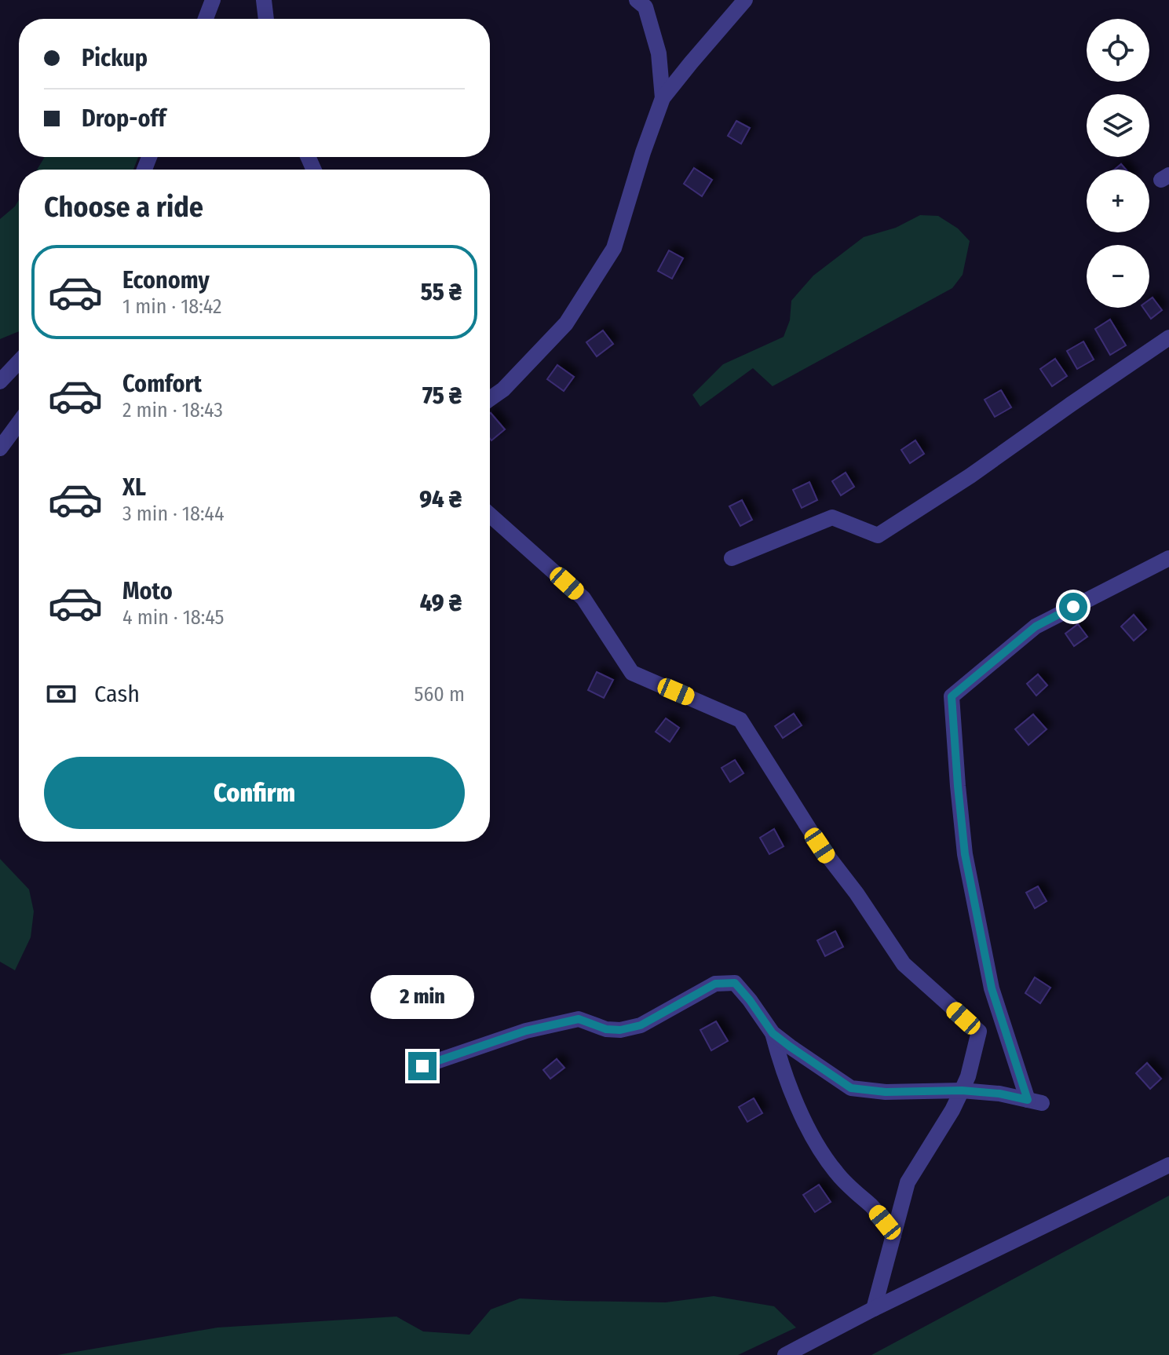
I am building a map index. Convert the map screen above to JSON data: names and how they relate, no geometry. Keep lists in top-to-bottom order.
{
  "page": {
    "map_buttons": ["+", "−"],
    "banner": ["Pickup", "Drop-off"],
    "heading": "Choose a ride",
    "list": [
      {
        "name": "Economy",
        "note": "1 min · 18:42",
        "value": "55 ₴"
      },
      {
        "name": "Comfort",
        "note": "2 min · 18:43",
        "value": "75 ₴"
      },
      {
        "name": "XL",
        "note": "3 min · 18:44",
        "value": "94 ₴"
      },
      {
        "name": "Moto",
        "note": "4 min · 18:45",
        "value": "49 ₴"
      }
    ],
    "pay": ["Cash", "560 m"],
    "buttons": "Confirm",
    "bubble": "2 min"
  }
}
